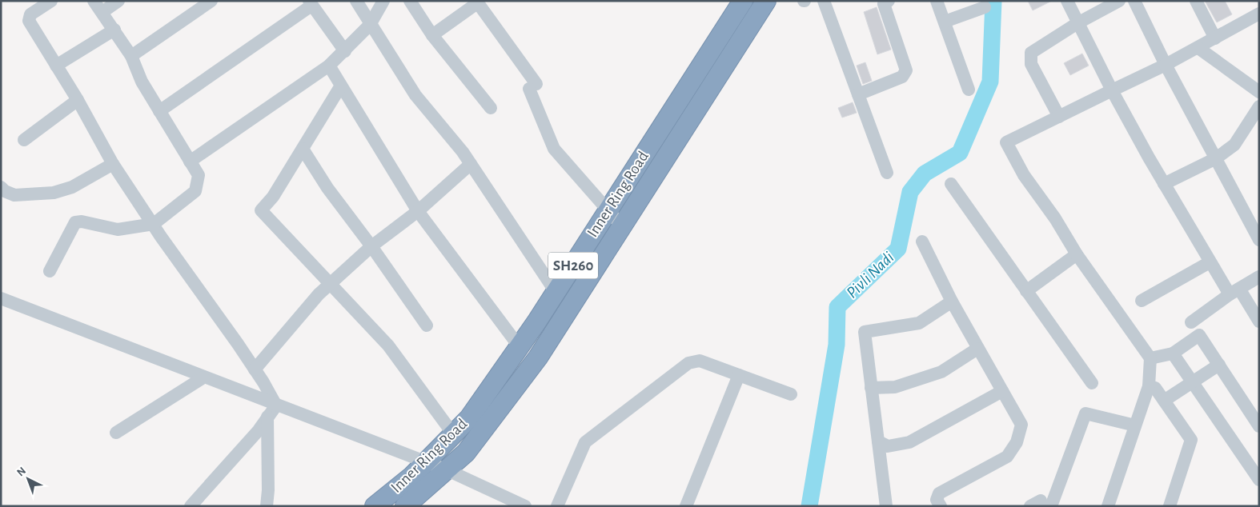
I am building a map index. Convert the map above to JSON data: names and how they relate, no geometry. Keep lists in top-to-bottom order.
{
  "streets": {
    "highway": ["Inner Ring Road", "SH260"]
  },
  "water": ["Pivli Nadi"],
  "north": "top left"
}
